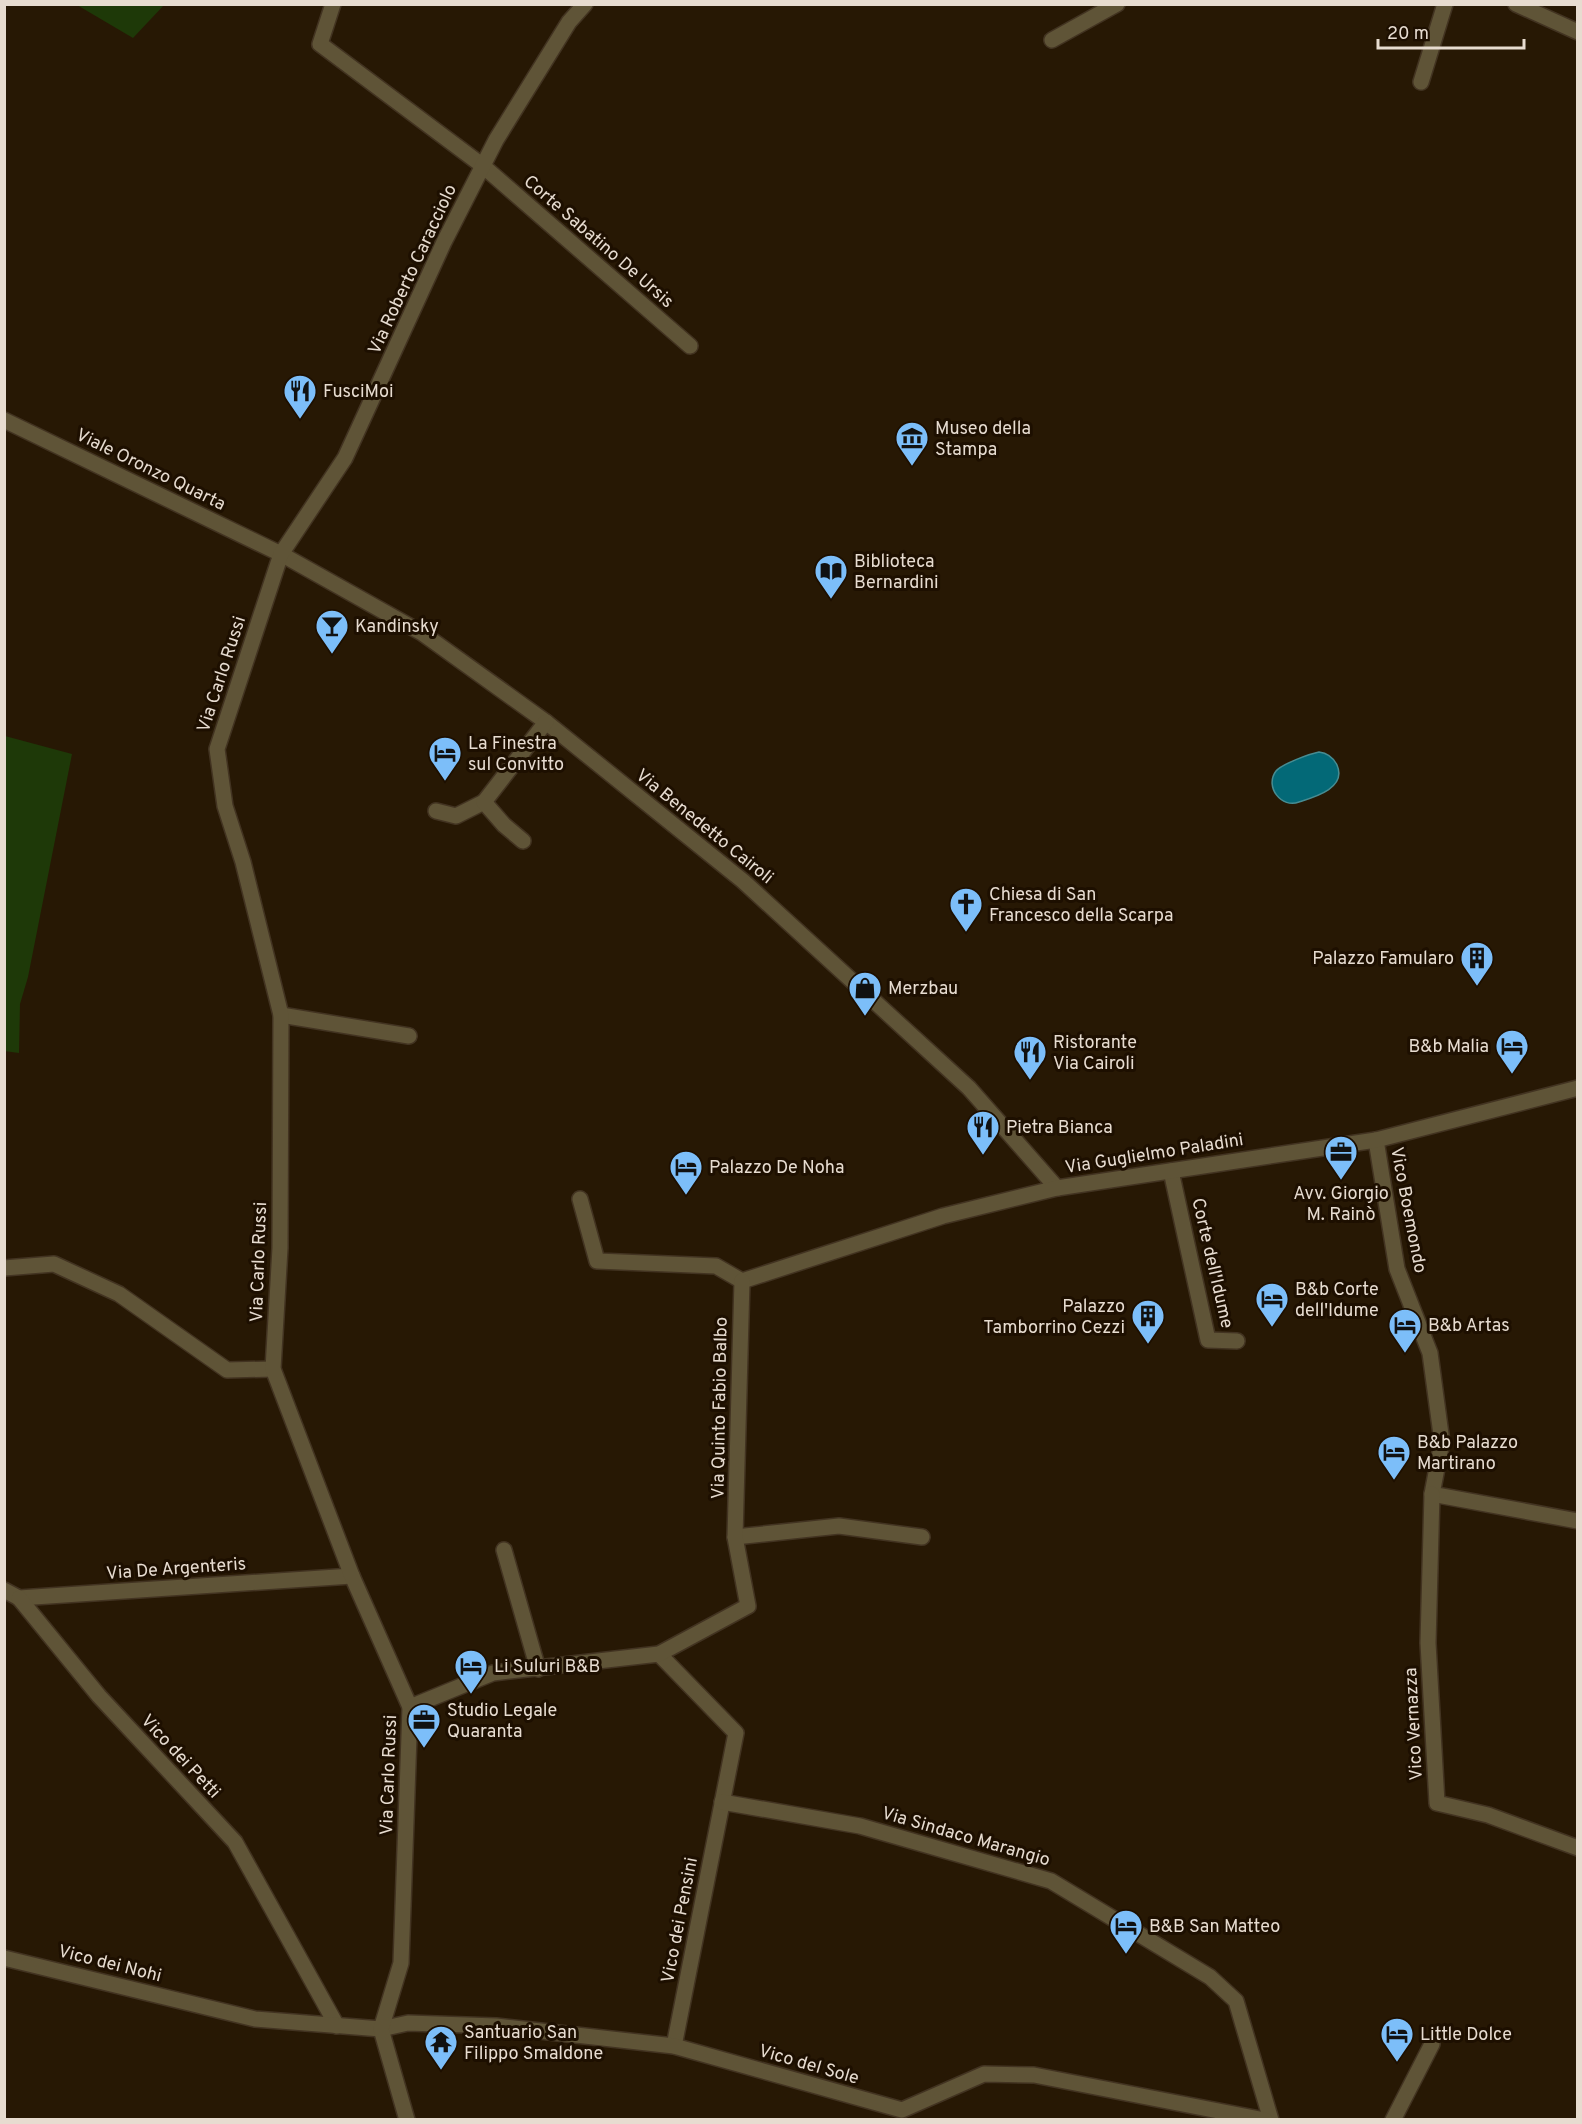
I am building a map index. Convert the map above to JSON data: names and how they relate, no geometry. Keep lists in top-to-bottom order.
{
  "streets": {
    "street": [
      "Corte Sabatino De Ursis",
      "Via Roberto Caracciolo",
      "Viale Oronzo Quarta",
      "Via Carlo Russi",
      "Via Benedetto Cairoli",
      "Via Guglielmo Paladini",
      "Vico Boemondo",
      "Corte dell'Idume",
      "Via Quinto Fabio Balbo",
      "Via De Argenteris",
      "Vico Vernazza",
      "Vico dei Petti",
      "Via Sindaco Marangio",
      "Vico dei Pensini",
      "Vico dei Nohi",
      "Vico del Sole"
    ]
  },
  "crossings": [
    ["Corte Sabatino De Ursis", "Via Roberto Caracciolo"],
    ["Via Roberto Caracciolo", "Viale Oronzo Quarta"],
    ["Via Roberto Caracciolo", "Via Carlo Russi"],
    ["Via Roberto Caracciolo", "Via Benedetto Cairoli"],
    ["Viale Oronzo Quarta", "Via Carlo Russi"],
    ["Viale Oronzo Quarta", "Via Benedetto Cairoli"],
    ["Via Carlo Russi", "Via Benedetto Cairoli"],
    ["Via Carlo Russi", "Via De Argenteris"],
    ["Via Carlo Russi", "Vico del Sole"],
    ["Via Benedetto Cairoli", "Via Guglielmo Paladini"],
    ["Via Guglielmo Paladini", "Vico Boemondo"],
    ["Via Guglielmo Paladini", "Corte dell'Idume"],
    ["Via Guglielmo Paladini", "Via Quinto Fabio Balbo"],
    ["Vico Boemondo", "Vico Vernazza"],
    ["Via Quinto Fabio Balbo", "Vico dei Pensini"],
    ["Via De Argenteris", "Vico dei Petti"],
    ["Vico dei Petti", "Vico dei Nohi"],
    ["Vico dei Petti", "Vico del Sole"],
    ["Via Sindaco Marangio", "Vico dei Pensini"],
    ["Vico dei Pensini", "Vico del Sole"],
    ["Vico dei Nohi", "Vico del Sole"]
  ],
  "places": {
    "restaurant": ["FusciMoi", "Ristorante Via Cairoli", "Pietra Bianca"],
    "museum": ["Museo della Stampa"],
    "library": ["Biblioteca Bernardini"],
    "bar": ["Kandinsky"],
    "hotel": [
      "La Finestra sul Convitto",
      "B&b Malia",
      "Palazzo De Noha",
      "B&b Corte dell'Idume",
      "B&b Artas",
      "B&b Palazzo Martirano",
      "Li Suluri B&B",
      "B&B San Matteo",
      "Little Dolce"
    ],
    "church": ["Chiesa di San Francesco della Scarpa"],
    "building": ["Palazzo Famularo", "Palazzo Tamborrino Cezzi"],
    "shop": ["Merzbau"],
    "office": ["Avv. Giorgio M. Rainò", "Studio Legale Quaranta"],
    "temple": ["Santuario San Filippo Smaldone"]
  },
  "scale_bar": "20 m"
}
